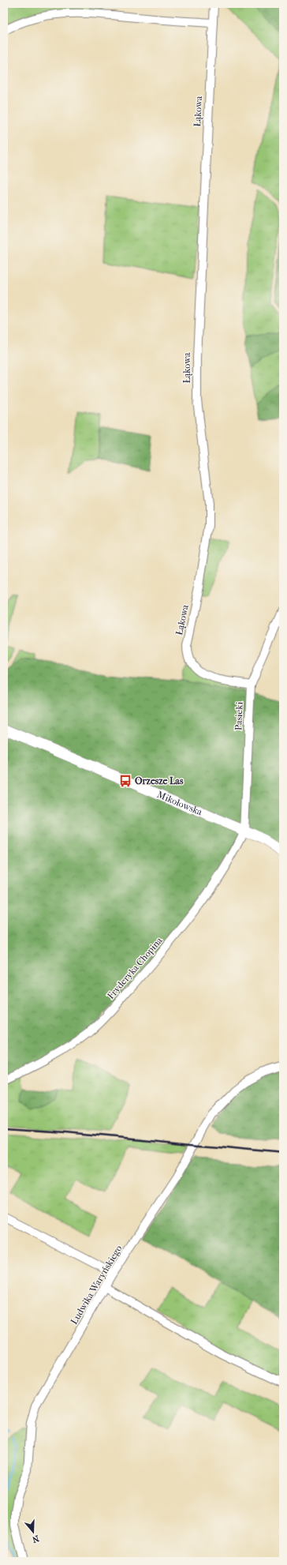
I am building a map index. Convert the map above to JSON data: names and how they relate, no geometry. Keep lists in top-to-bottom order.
{
  "streets": {
    "main road": ["Mikołowska"],
    "street": [
      "Łąkowa",
      "Pasieki",
      "Fryderyka Chopina",
      "Ludwika Waryńskiego"
    ]
  },
  "crossings": [
    ["Łąkowa", "Pasieki"],
    ["Pasieki", "Mikołowska"],
    ["Pasieki", "Fryderyka Chopina"],
    ["Mikołowska", "Fryderyka Chopina"]
  ],
  "places": {
    "bus stop": ["Orzesze Las"]
  },
  "north": "bottom"
}
